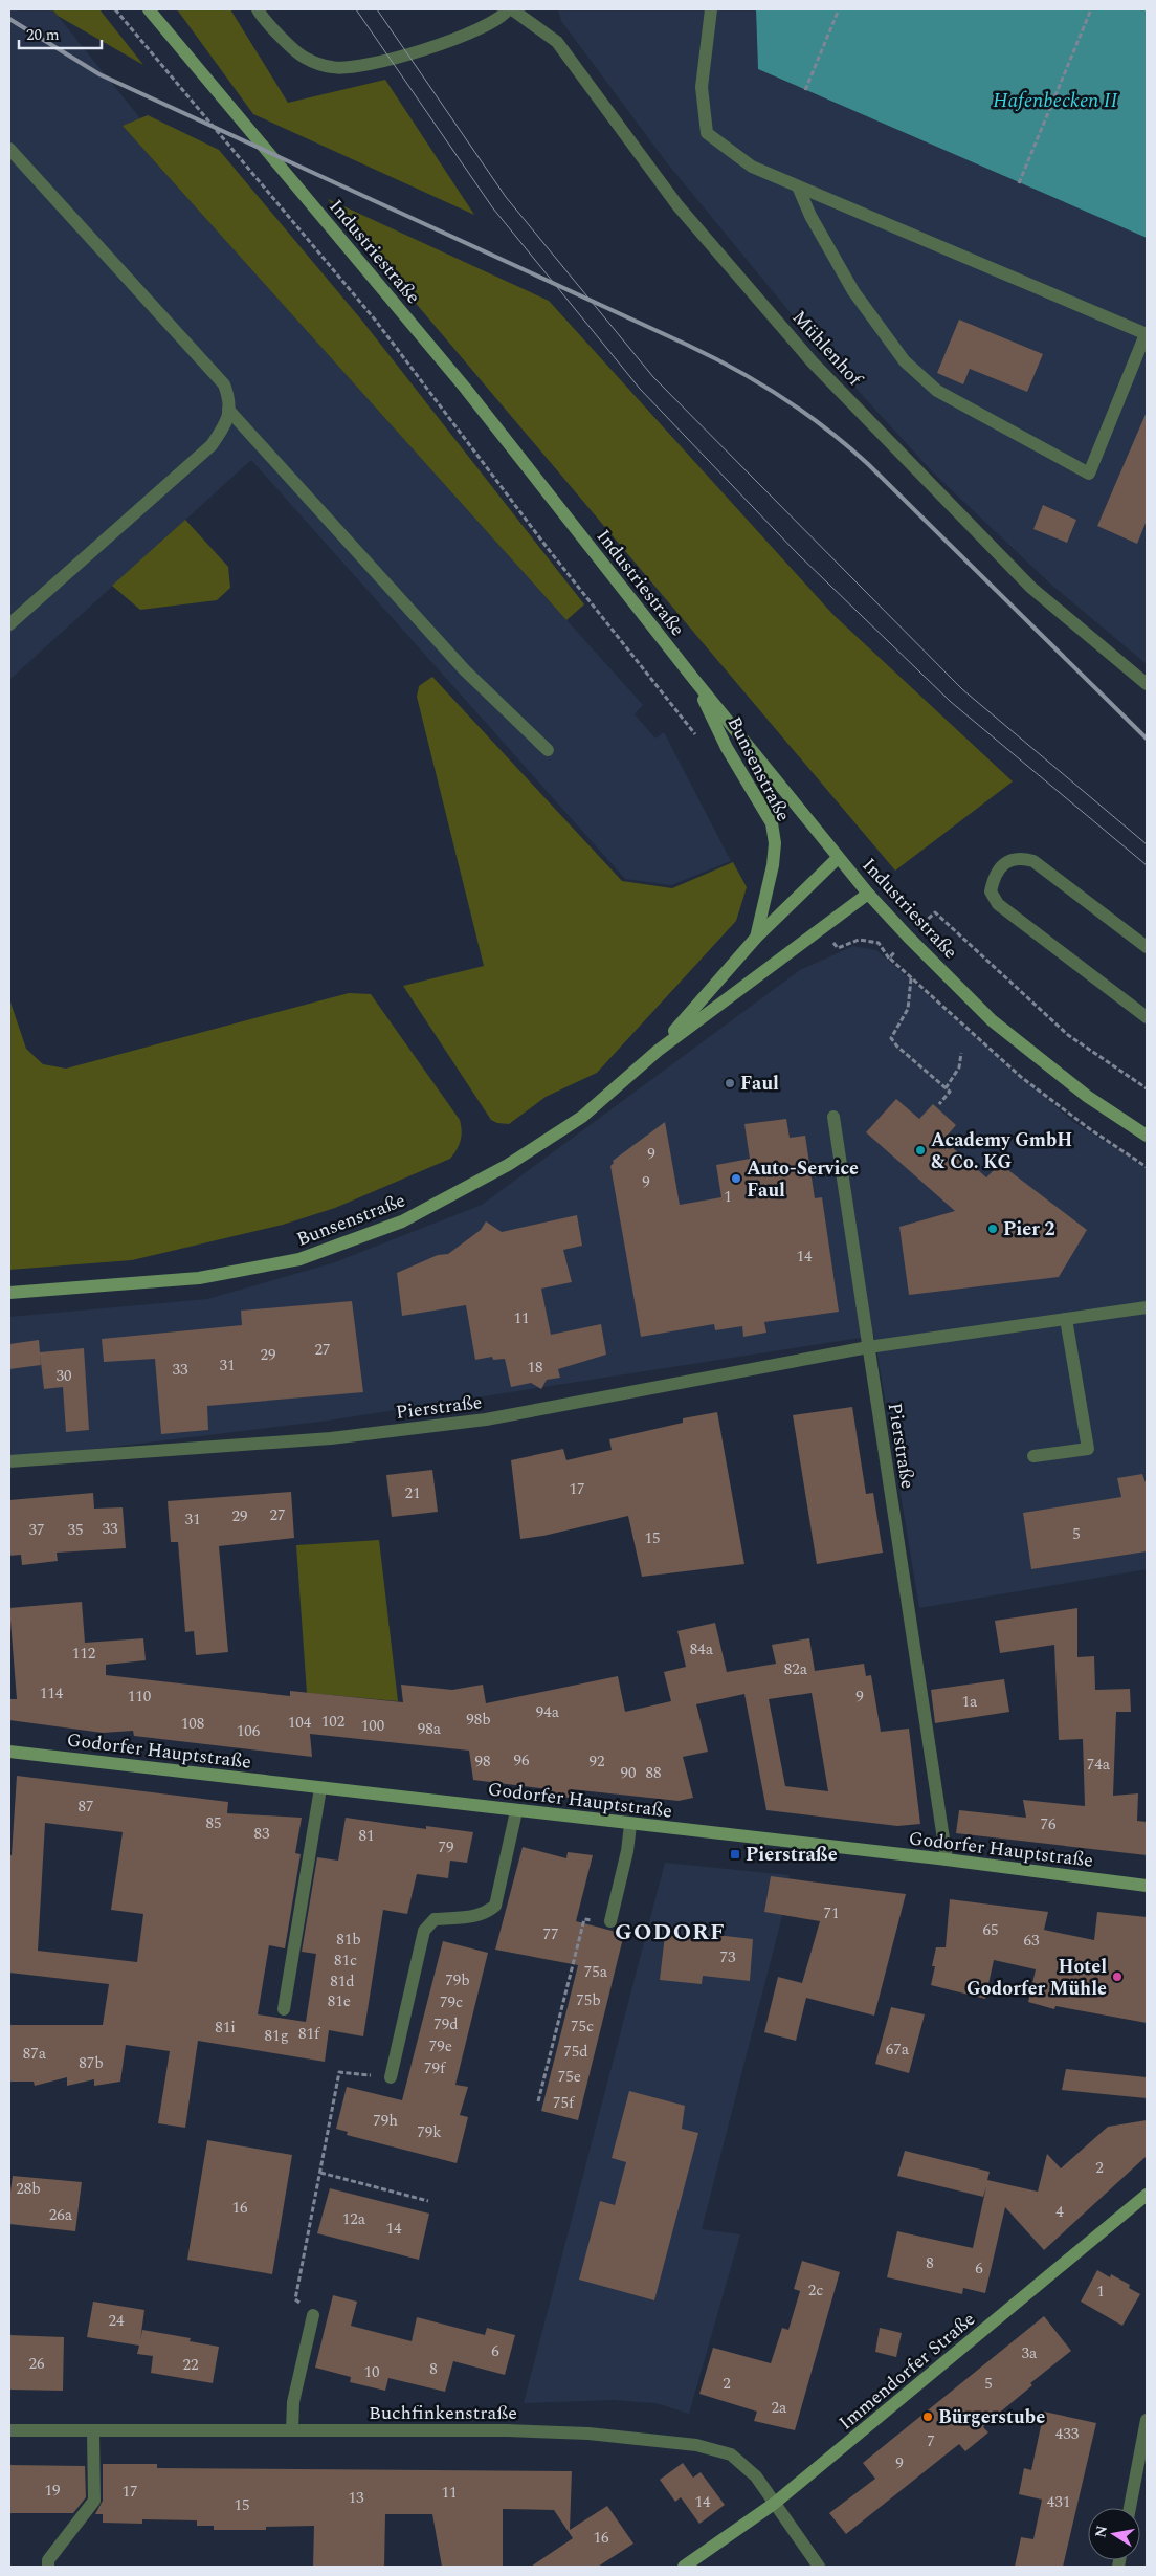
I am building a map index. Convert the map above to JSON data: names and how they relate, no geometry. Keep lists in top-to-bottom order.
{
  "streets": {
    "main road": [
      "Industriestraße",
      "Bunsenstraße",
      "Godorfer Hauptstraße",
      "Immendorfer Straße"
    ],
    "street": ["Mühlenhof", "Pierstraße", "Buchfinkenstraße"]
  },
  "crossings": [
    ["Industriestraße", "Bunsenstraße"],
    ["Pierstraße", "Godorfer Hauptstraße"],
    ["Immendorfer Straße", "Buchfinkenstraße"]
  ],
  "districts": ["GODORF"],
  "water": ["Hafenbecken II"],
  "places": {
    "other": [
      "Faul",
      "Academy GmbH & Co. KG",
      "Auto-Service Faul",
      "Pier 2",
      "Hotel Godorfer Mühle",
      "Bürgerstube"
    ],
    "transit": ["Pierstraße"]
  },
  "house_numbers": [
    "9",
    "9",
    "1",
    "14",
    "11",
    "27",
    "29",
    "31",
    "18",
    "33",
    "30",
    "17",
    "21",
    "27",
    "29",
    "31",
    "33",
    "37",
    "35",
    "5",
    "15",
    "84a",
    "112",
    "82a",
    "114",
    "110",
    "9",
    "1a",
    "94a",
    "98b",
    "102",
    "104",
    "108",
    "100",
    "98a",
    "106",
    "96",
    "98",
    "92",
    "74a",
    "90",
    "88",
    "87",
    "85",
    "76",
    "83",
    "81",
    "79",
    "71",
    "65",
    "77",
    "81b",
    "63",
    "73",
    "81c",
    "75a",
    "79b",
    "81d",
    "75b",
    "81e",
    "79c",
    "79d",
    "75c",
    "81i",
    "81f",
    "81g",
    "79e",
    "67a",
    "75d",
    "87a",
    "87b",
    "79f",
    "75e",
    "75f",
    "79h",
    "79k",
    "2",
    "28b",
    "16",
    "4",
    "26a",
    "12a",
    "14",
    "8",
    "6",
    "2c",
    "1",
    "24",
    "6",
    "3a",
    "26",
    "22",
    "8",
    "10",
    "2",
    "5",
    "2a",
    "433",
    "7",
    "9",
    "19",
    "17",
    "11",
    "13",
    "14",
    "431",
    "15",
    "16"
  ],
  "scale_bar": "20 m",
  "north": "left"
}
